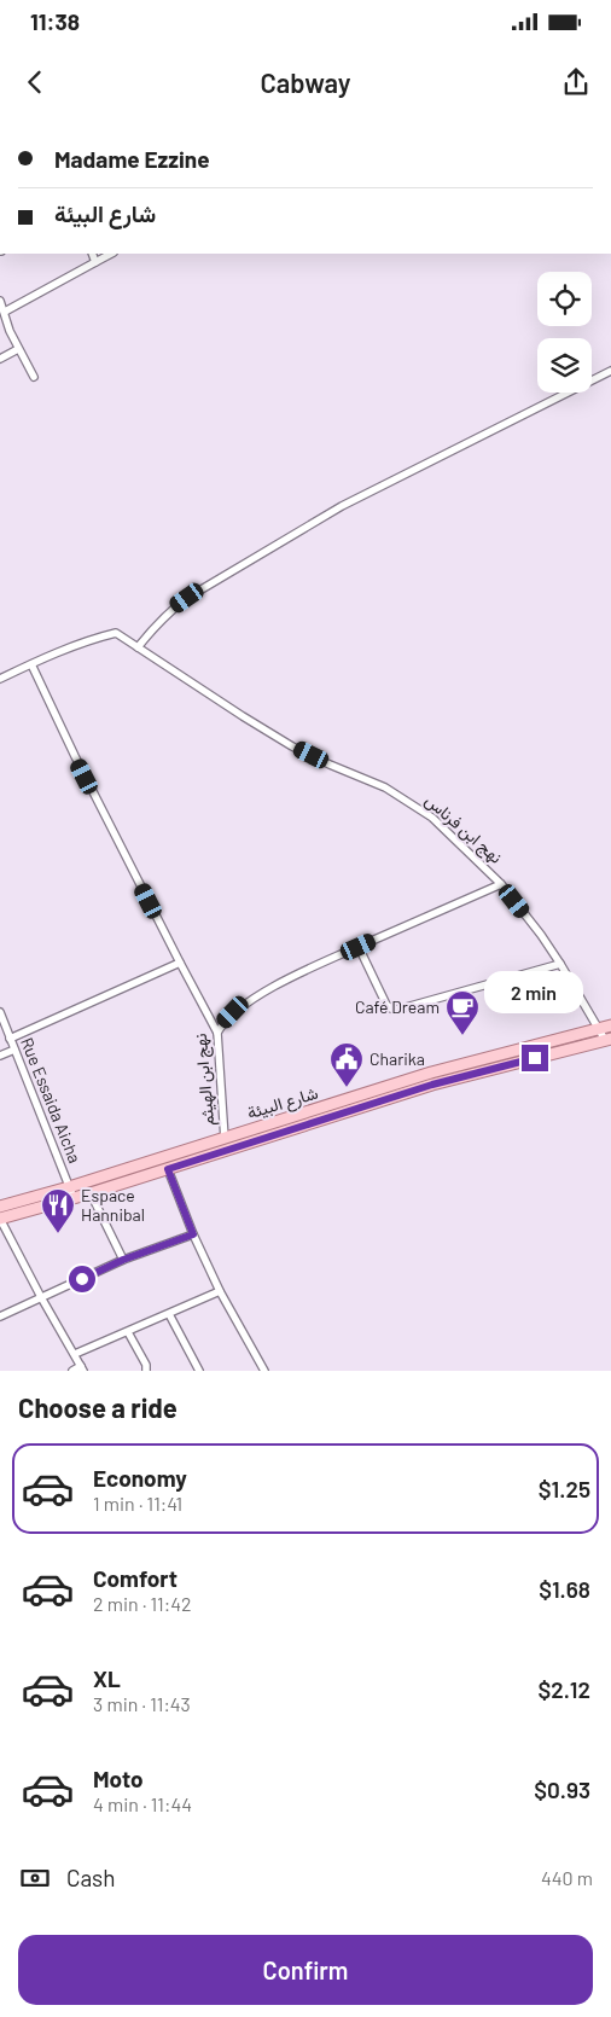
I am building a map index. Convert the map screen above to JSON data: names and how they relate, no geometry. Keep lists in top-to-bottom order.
{
  "streets": {
    "main road": ["شارع البيئة"],
    "street": ["نهج ابن فرناس", "نهج ابن الهيثم", "Rue Essaida Aicha"]
  },
  "crossings": [
    ["نهج ابن فرناس", "نهج ابن الهيثم"],
    ["نهج ابن فرناس", "شارع البيئة"],
    ["نهج ابن الهيثم", "شارع البيئة"],
    ["Rue Essaida Aicha", "شارع البيئة"]
  ],
  "places": {
    "cafe": ["Café Dream"],
    "public building": ["Charika"],
    "restaurant": ["Espace Hannibal"]
  },
  "page": {
    "status": "11:38",
    "header": "Cabway",
    "banner": ["Madame Ezzine", "شارع البيئة"],
    "bubble": "2 min",
    "heading": "Choose a ride",
    "list": [
      {
        "name": "Economy",
        "note": "1 min · 11:41",
        "value": "$1.25"
      },
      {
        "name": "Comfort",
        "note": "2 min · 11:42",
        "value": "$1.68"
      },
      {
        "name": "XL",
        "note": "3 min · 11:43",
        "value": "$2.12"
      },
      {
        "name": "Moto",
        "note": "4 min · 11:44",
        "value": "$0.93"
      }
    ],
    "pay": ["Cash", "440 m"],
    "buttons": "Confirm"
  }
}
